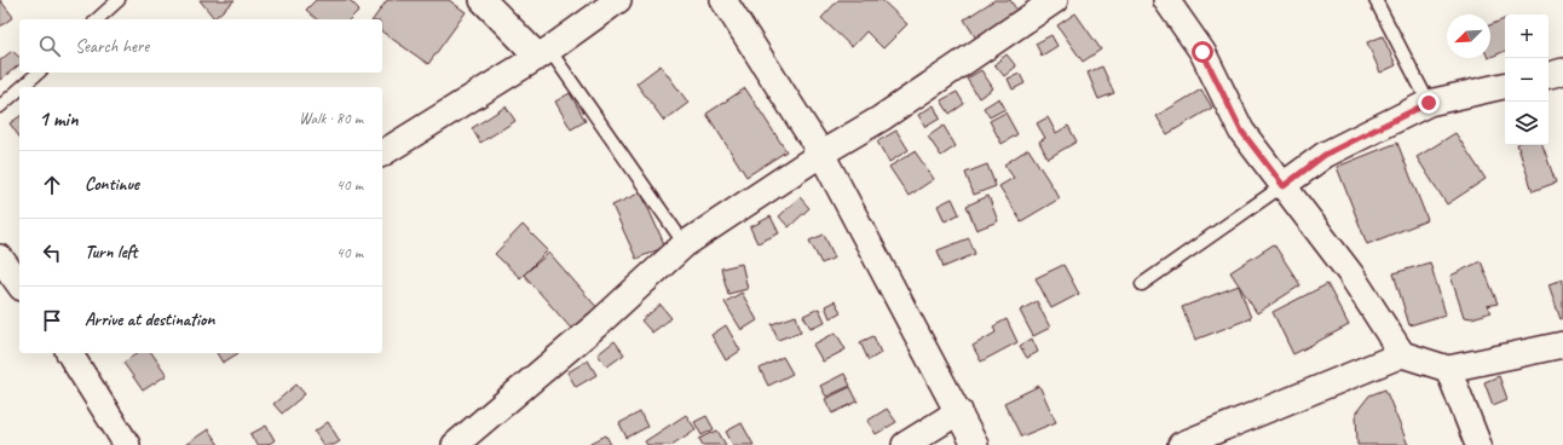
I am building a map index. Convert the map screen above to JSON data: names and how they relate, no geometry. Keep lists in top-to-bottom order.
{
  "north": "bottom left",
  "page": {
    "map_buttons": ["+", "−"],
    "search": "Search here",
    "heading": ["1 min", "Walk · 80 m"],
    "list": [
      ["Continue", "40 m"],
      ["Turn left", "40 m"],
      "Arrive at destination"
    ]
  }
}
